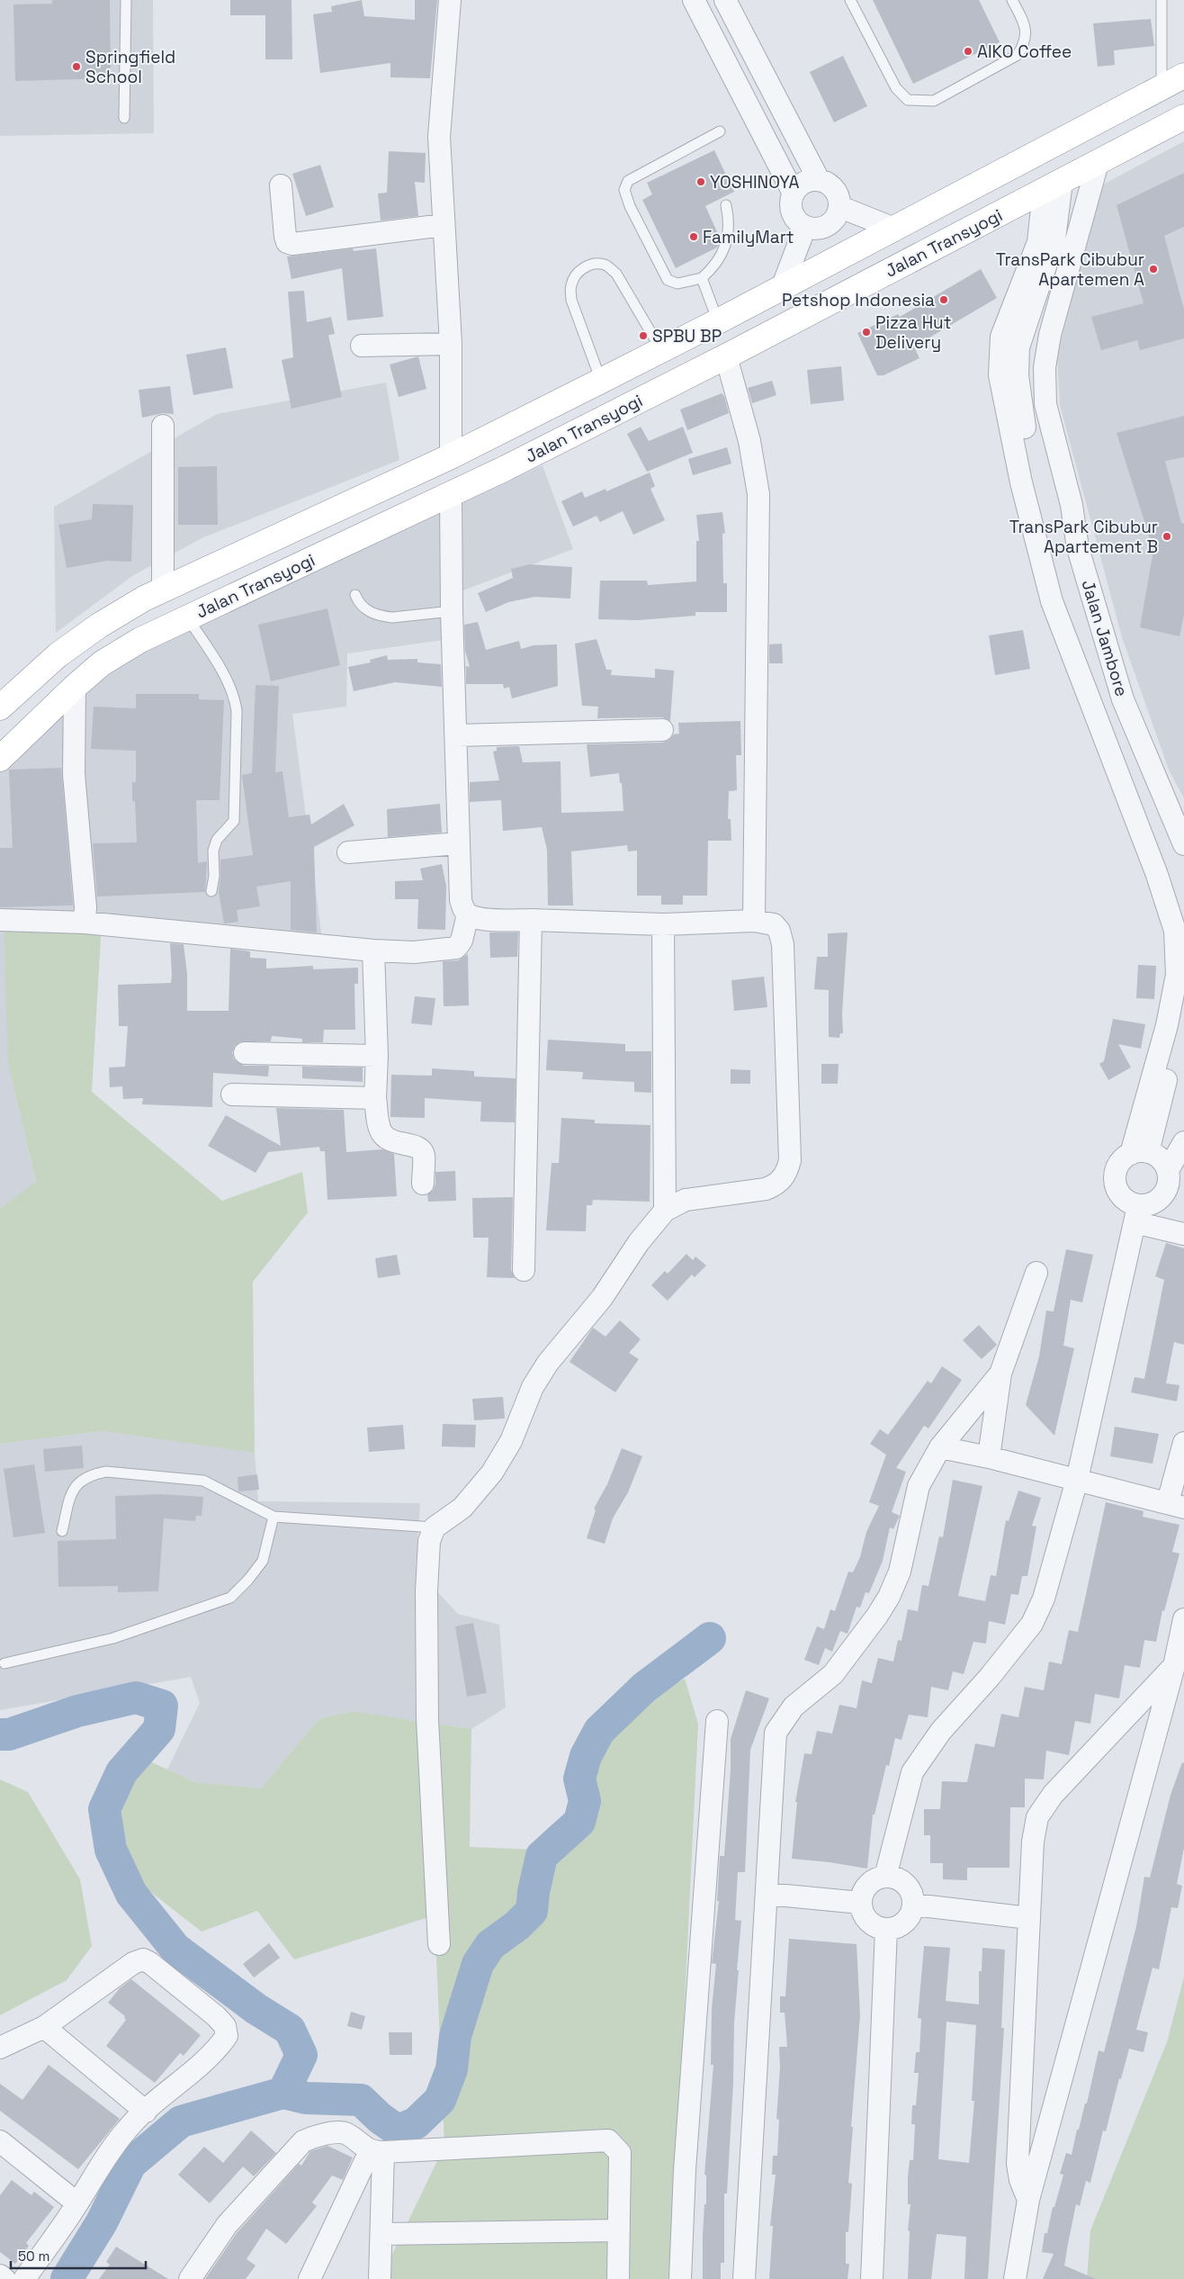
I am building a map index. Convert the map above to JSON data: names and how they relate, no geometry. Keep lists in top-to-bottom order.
{
  "streets": {
    "highway": ["Jalan Transyogi"],
    "street": ["Jalan Jambore"]
  },
  "crossings": [
    ["Jalan Transyogi", "Jalan Jambore"]
  ],
  "places": [
    "AIKO Coffee",
    "Springfield School",
    "YOSHINOYA",
    "FamilyMart",
    "TransPark Cibubur Apartemen A",
    "Petshop Indonesia",
    "Pizza Hut Delivery",
    "SPBU BP",
    "TransPark Cibubur Apartement B"
  ],
  "scale_bar": "50 m"
}
